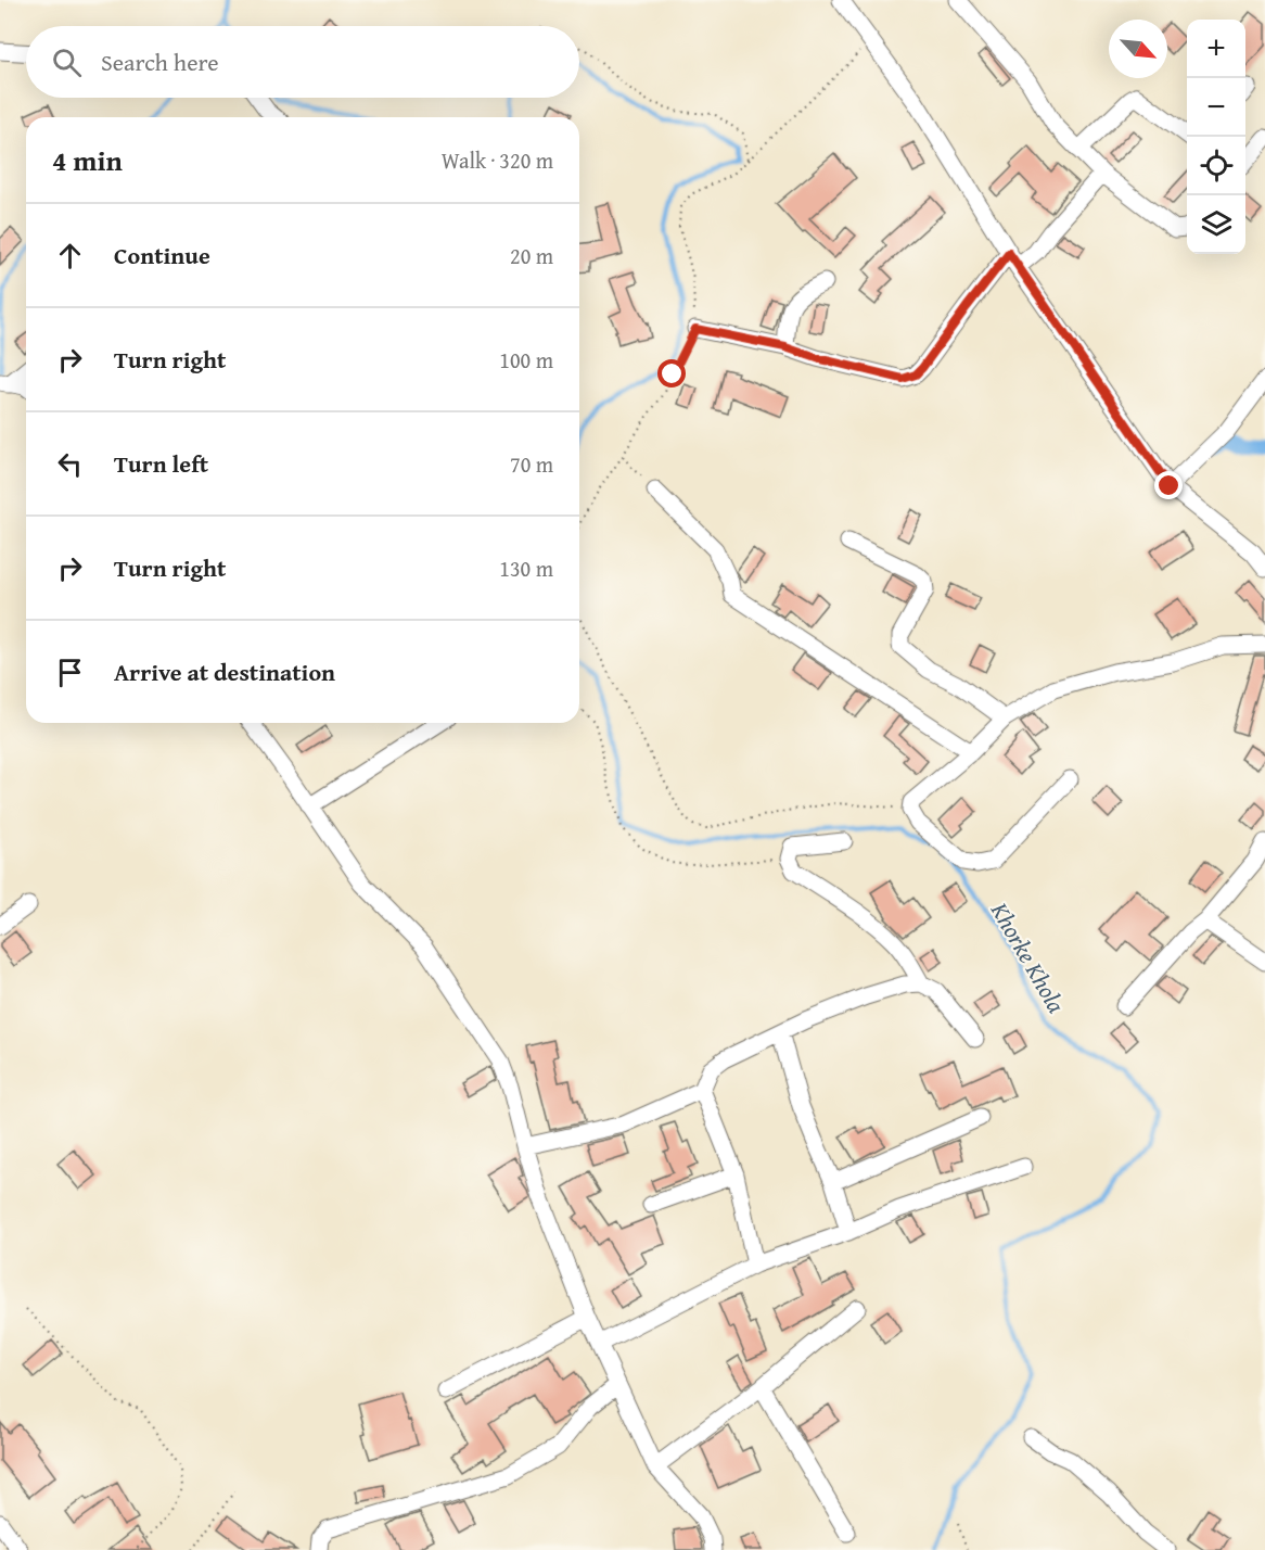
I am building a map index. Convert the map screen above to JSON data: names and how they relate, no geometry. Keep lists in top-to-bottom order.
{
  "water": ["Khorke Khola"],
  "north": "bottom right",
  "page": {
    "map_buttons": ["+", "−"],
    "search": "Search here",
    "heading": ["4 min", "Walk · 320 m"],
    "list": [
      ["Continue", "20 m"],
      ["Turn right", "100 m"],
      ["Turn left", "70 m"],
      ["Turn right", "130 m"],
      "Arrive at destination"
    ]
  }
}
